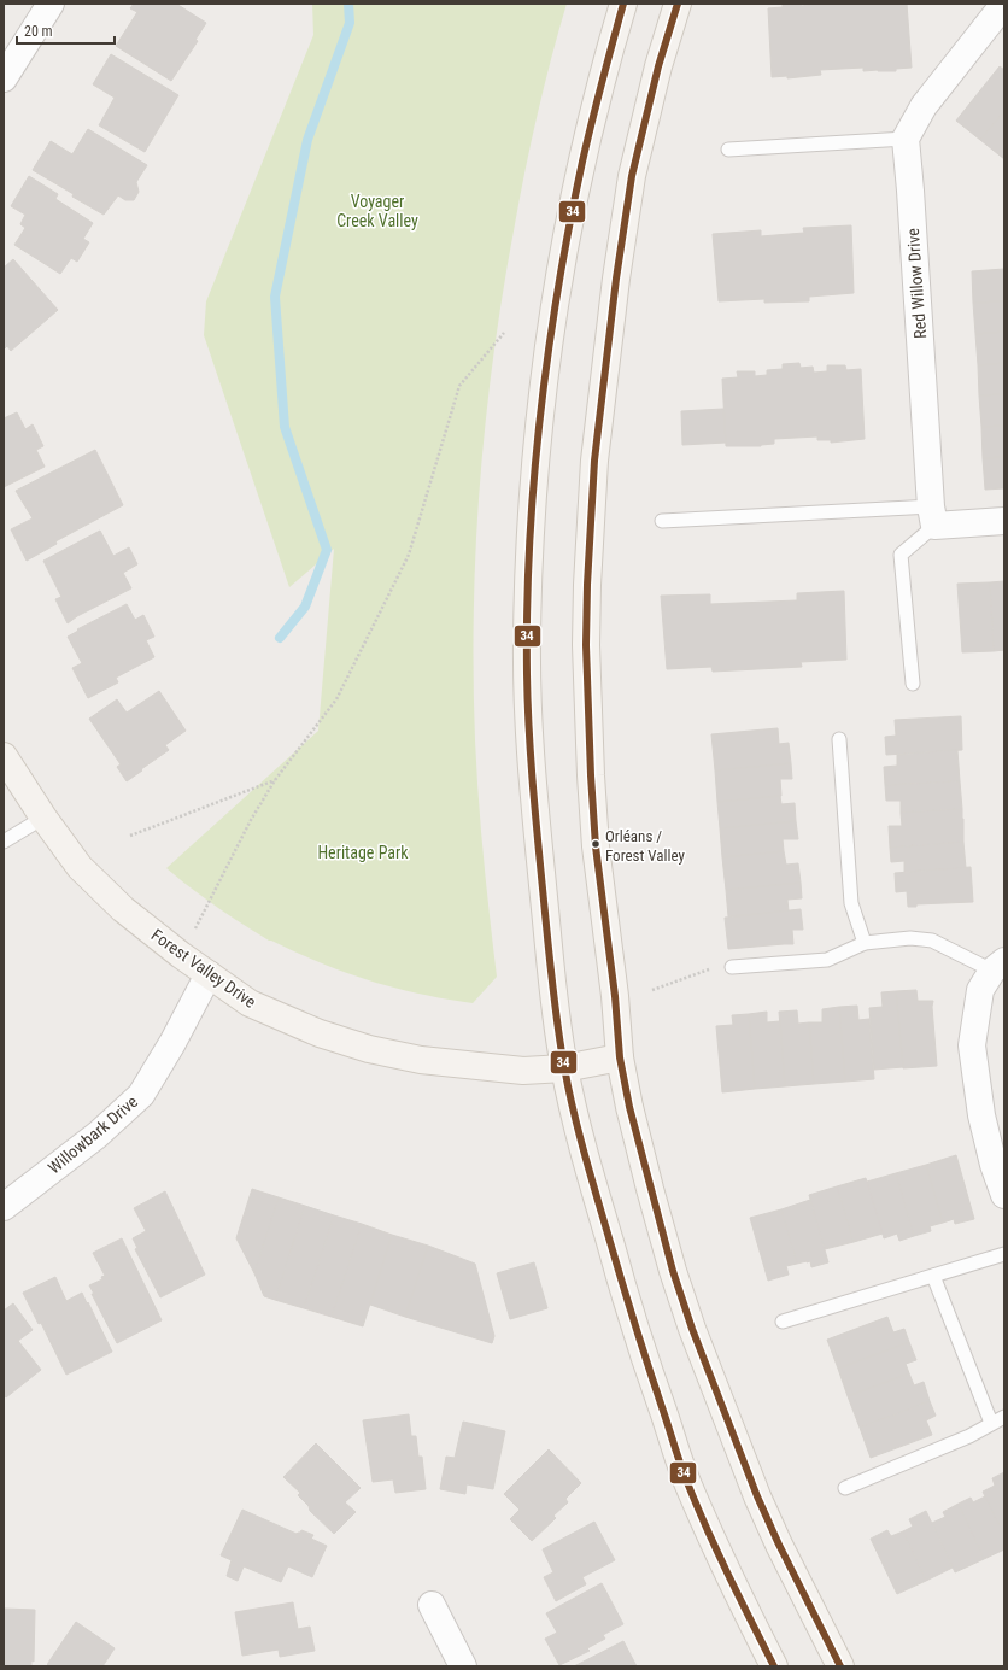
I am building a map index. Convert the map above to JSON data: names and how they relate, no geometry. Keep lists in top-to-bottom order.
{
  "streets": {
    "main road": ["Forest Valley Drive"],
    "street": ["Red Willow Drive", "Willowbark Drive"]
  },
  "crossings": [
    ["Forest Valley Drive", "Willowbark Drive"]
  ],
  "parks": ["Voyager Creek Valley", "Heritage Park"],
  "places": ["Orléans / Forest Valley"],
  "lines": ["transit line 34"],
  "scale_bar": "20 m"
}
